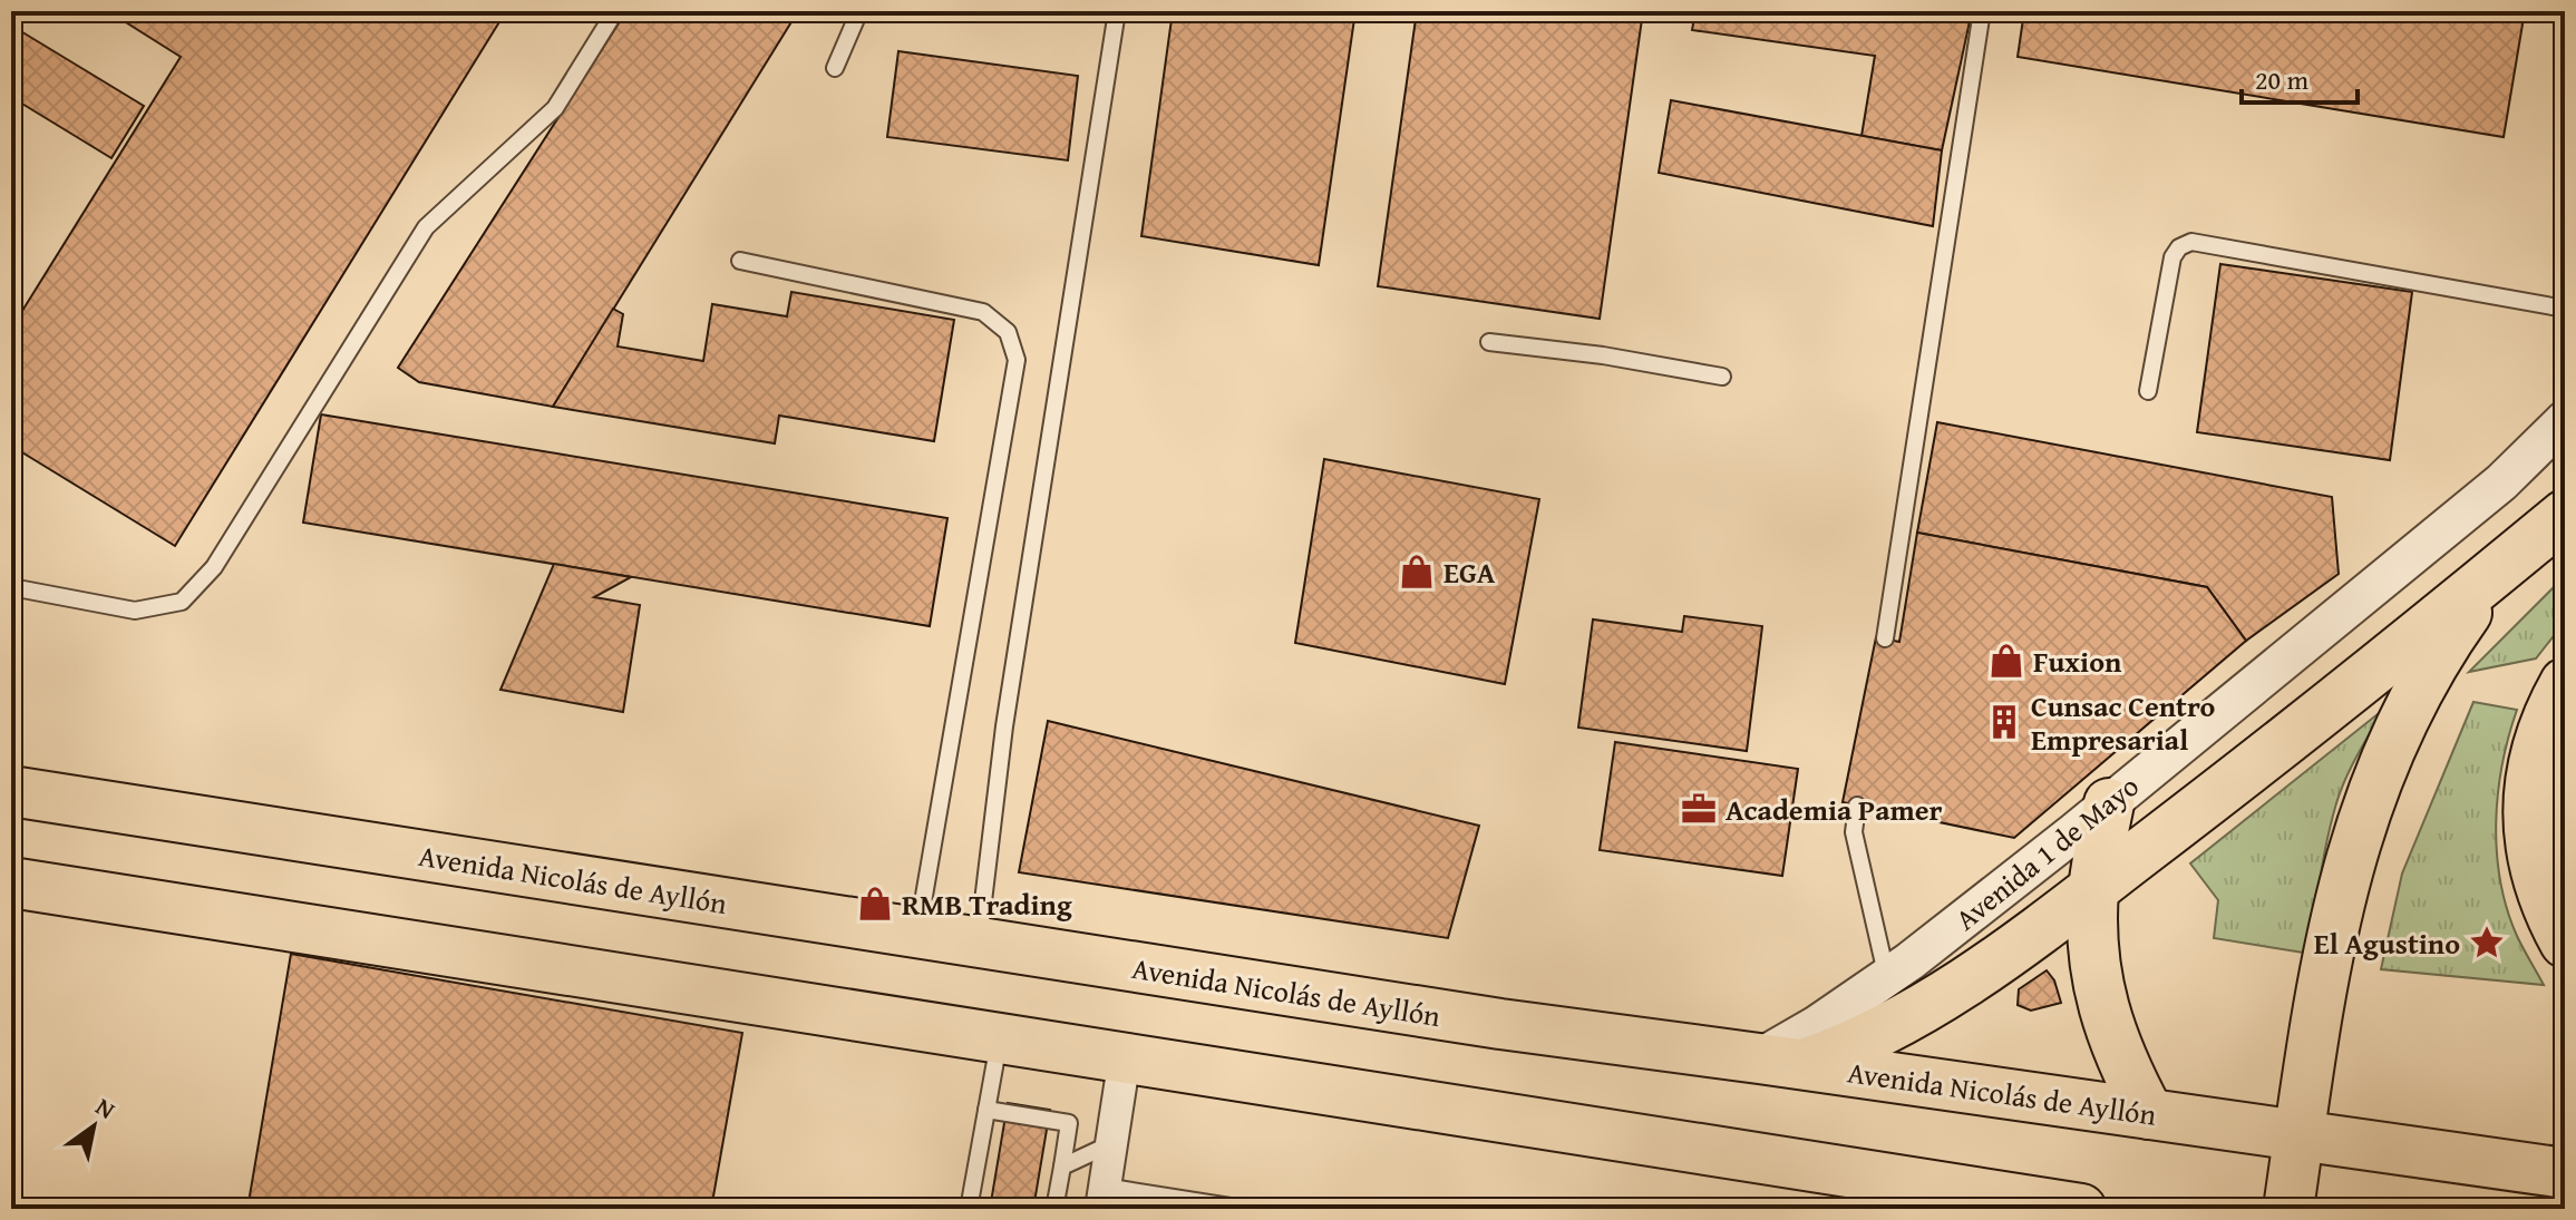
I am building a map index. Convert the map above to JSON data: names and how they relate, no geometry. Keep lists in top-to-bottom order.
{
  "streets": {
    "main road": ["Avenida Nicolás de Ayllón"],
    "street": ["Avenida 1 de Mayo"]
  },
  "crossings": [
    ["Avenida 1 de Mayo", "Avenida Nicolás de Ayllón"]
  ],
  "places": {
    "shop": ["EGA", "Fuxion", "RMB Trading"],
    "building": ["Cunsac Centro Empresarial"],
    "office": ["Academia Pamer"],
    "place": ["El Agustino"]
  },
  "scale_bar": "20 m",
  "north": "top right"
}
